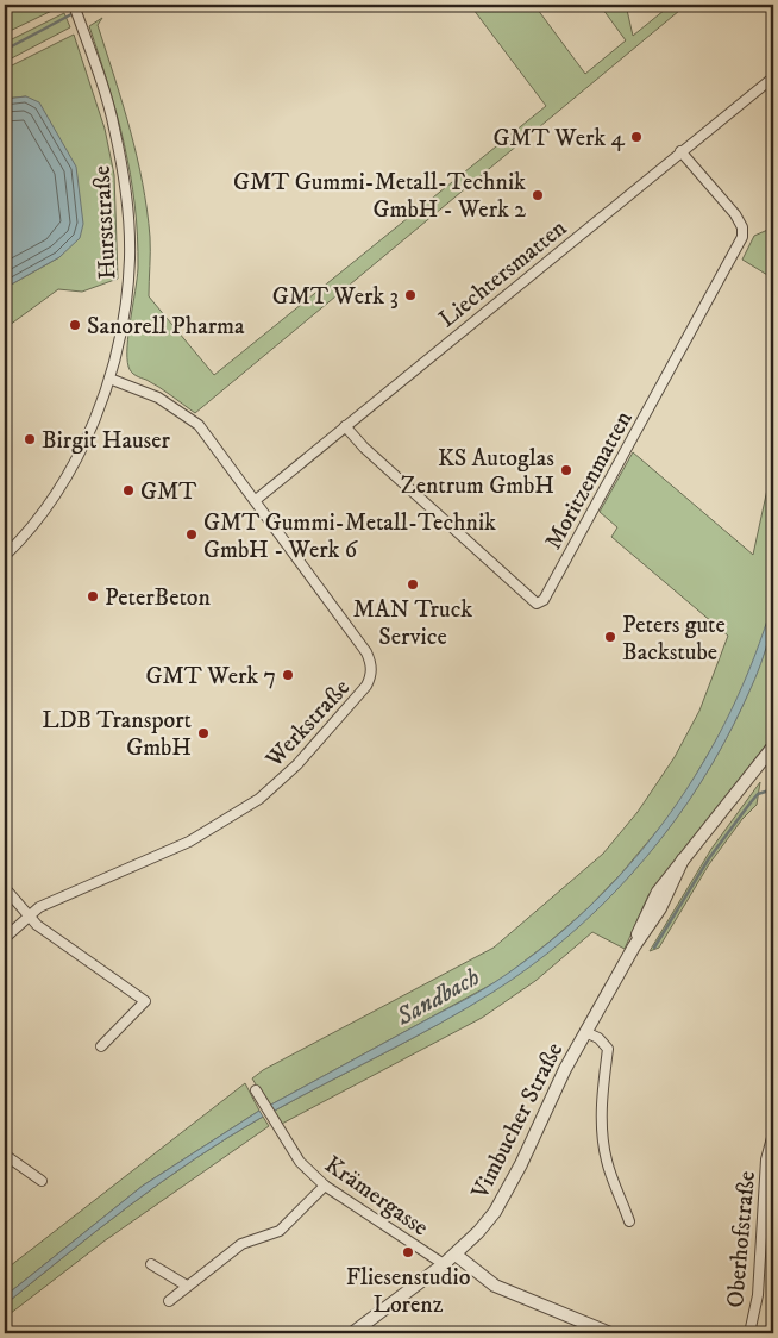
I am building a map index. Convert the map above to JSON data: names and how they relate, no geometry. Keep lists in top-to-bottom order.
{
  "streets": {
    "street": [
      "Hurststraße",
      "Liechtersmatten",
      "Moritzenmatten",
      "Werkstraße",
      "Vimbucher Straße",
      "Krämergasse",
      "Oberhofstraße"
    ]
  },
  "crossings": [
    ["Hurststraße", "Werkstraße"],
    ["Liechtersmatten", "Moritzenmatten"],
    ["Liechtersmatten", "Werkstraße"],
    ["Vimbucher Straße", "Krämergasse"]
  ],
  "water": ["Sandbach"],
  "places": [
    "GMT Werk 4",
    "GMT Gummi-Metall-Technik GmbH - Werk 2",
    "GMT Werk 3",
    "Sanorell Pharma",
    "Birgit Hauser",
    "KS Autoglas Zentrum GmbH",
    "GMT",
    "GMT Gummi-Metall-Technik GmbH - Werk 6",
    "MAN Truck Service",
    "PeterBeton",
    "Peters gute Backstube",
    "GMT Werk 7",
    "LDB Transport GmbH",
    "Fliesenstudio Lorenz"
  ]
}
